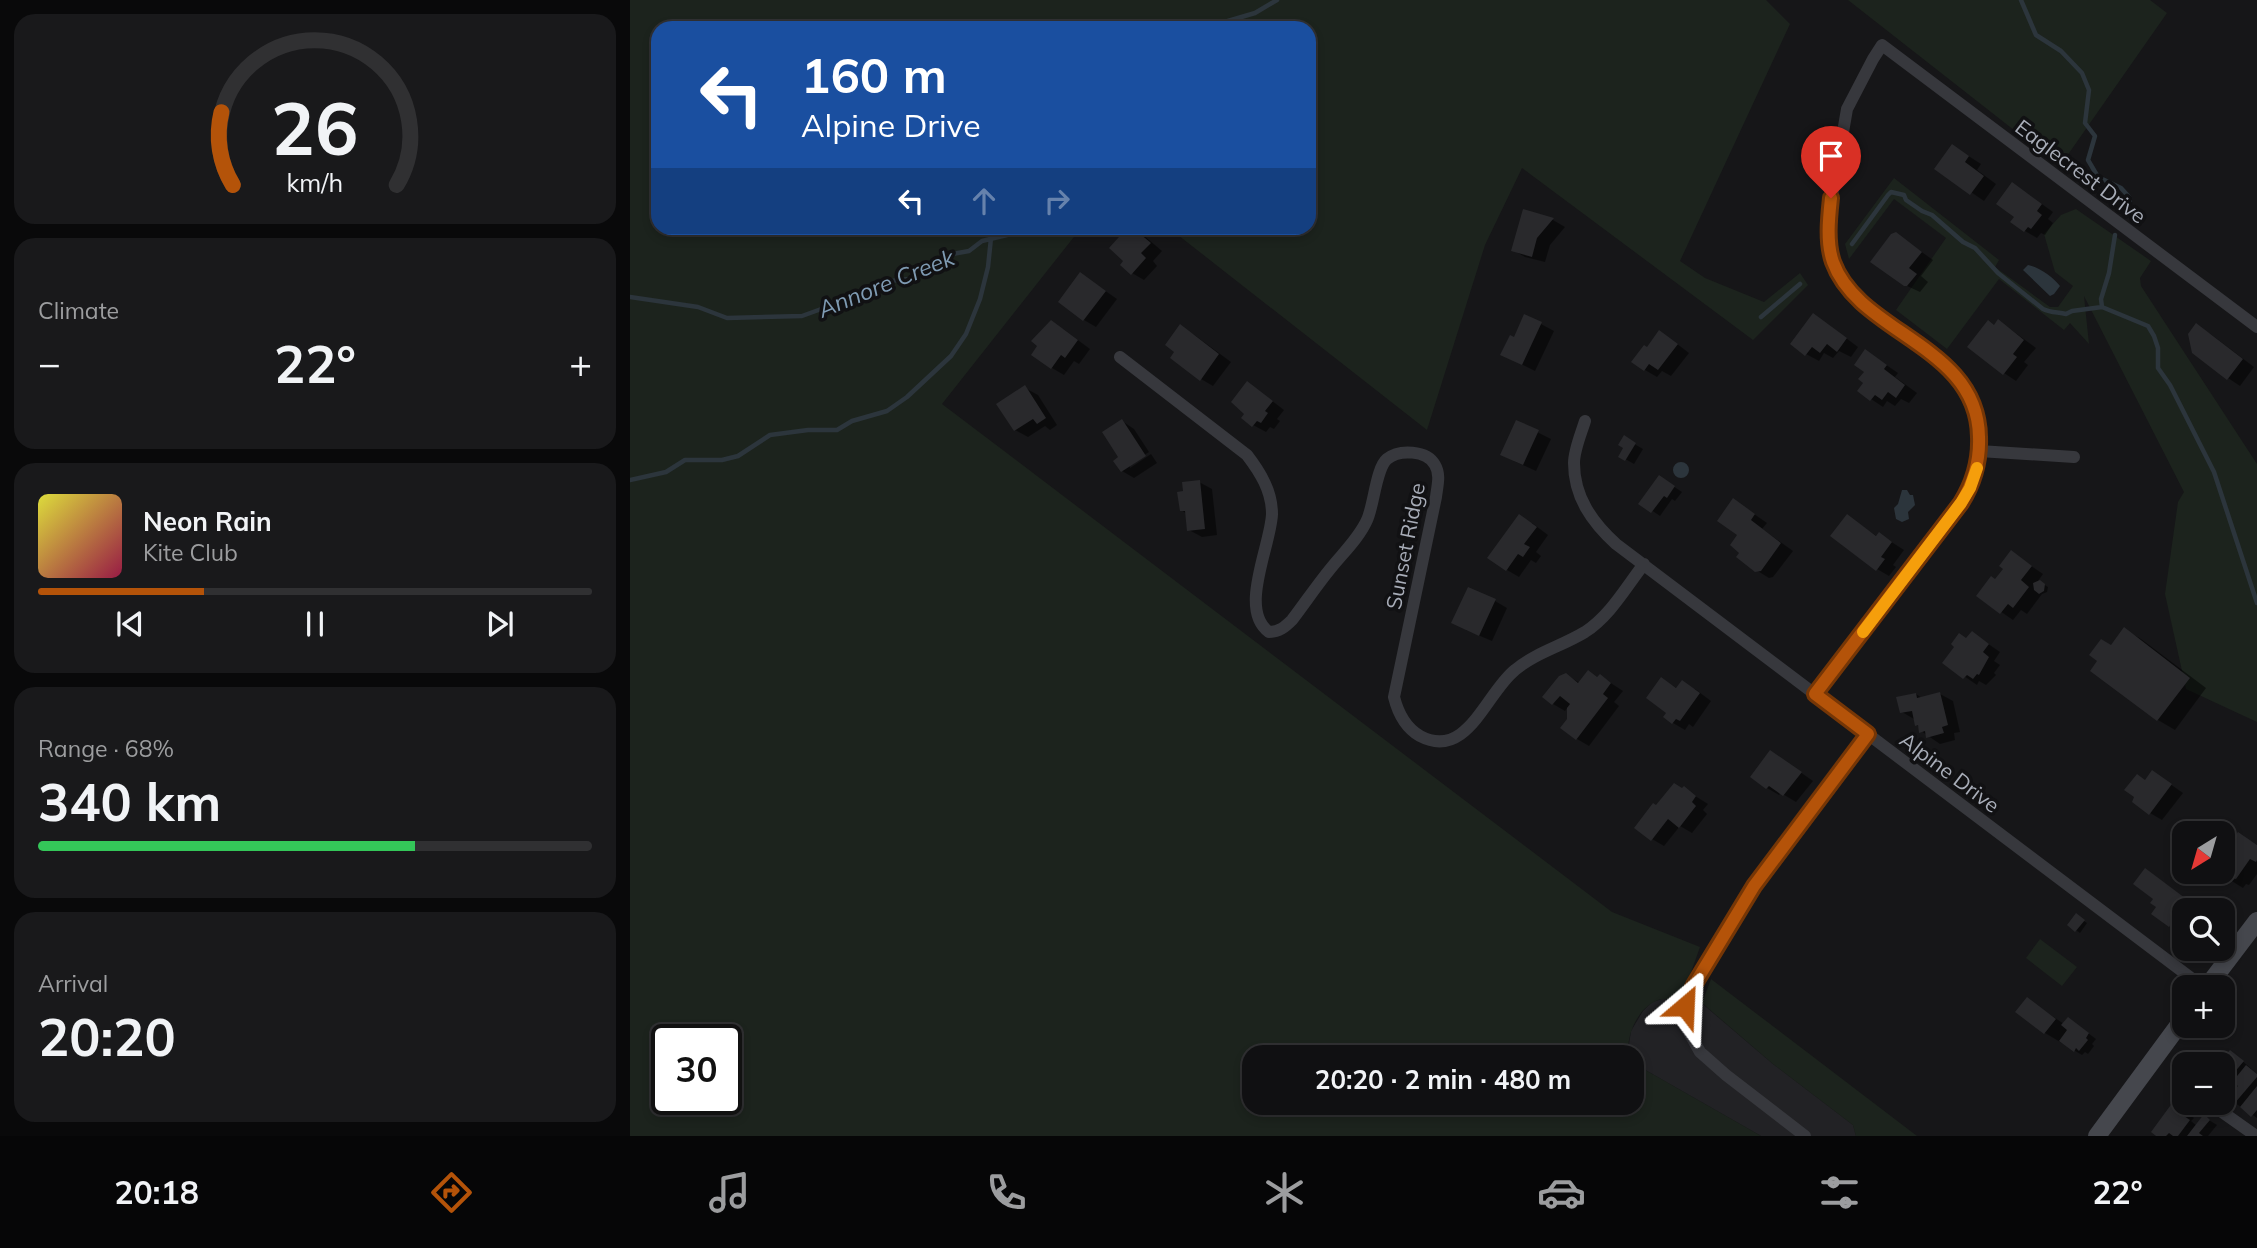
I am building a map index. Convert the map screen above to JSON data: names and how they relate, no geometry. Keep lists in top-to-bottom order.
{
  "streets": {
    "street": ["Eaglecrest Drive", "Sunset Ridge", "Alpine Drive"]
  },
  "crossings": [
    ["Sunset Ridge", "Alpine Drive"]
  ],
  "water": ["Annore Creek"],
  "north": "bottom left",
  "page": {
    "turn": ["160 m", "Alpine Drive"],
    "tile": [
      "Climate",
      ["Range · 68%", "340 km"],
      ["Arrival", "20:20"]
    ],
    "heat": ["−", "22°", "+"],
    "song": ["Neon Rain", "Kite Club"],
    "map_buttons": ["+", "−"],
    "limit": "30",
    "trip": "20:20 · 2 min · 480 m",
    "tabs": ["20:18", "22°"],
    "gauge": ["26", "km/h"]
  }
}
